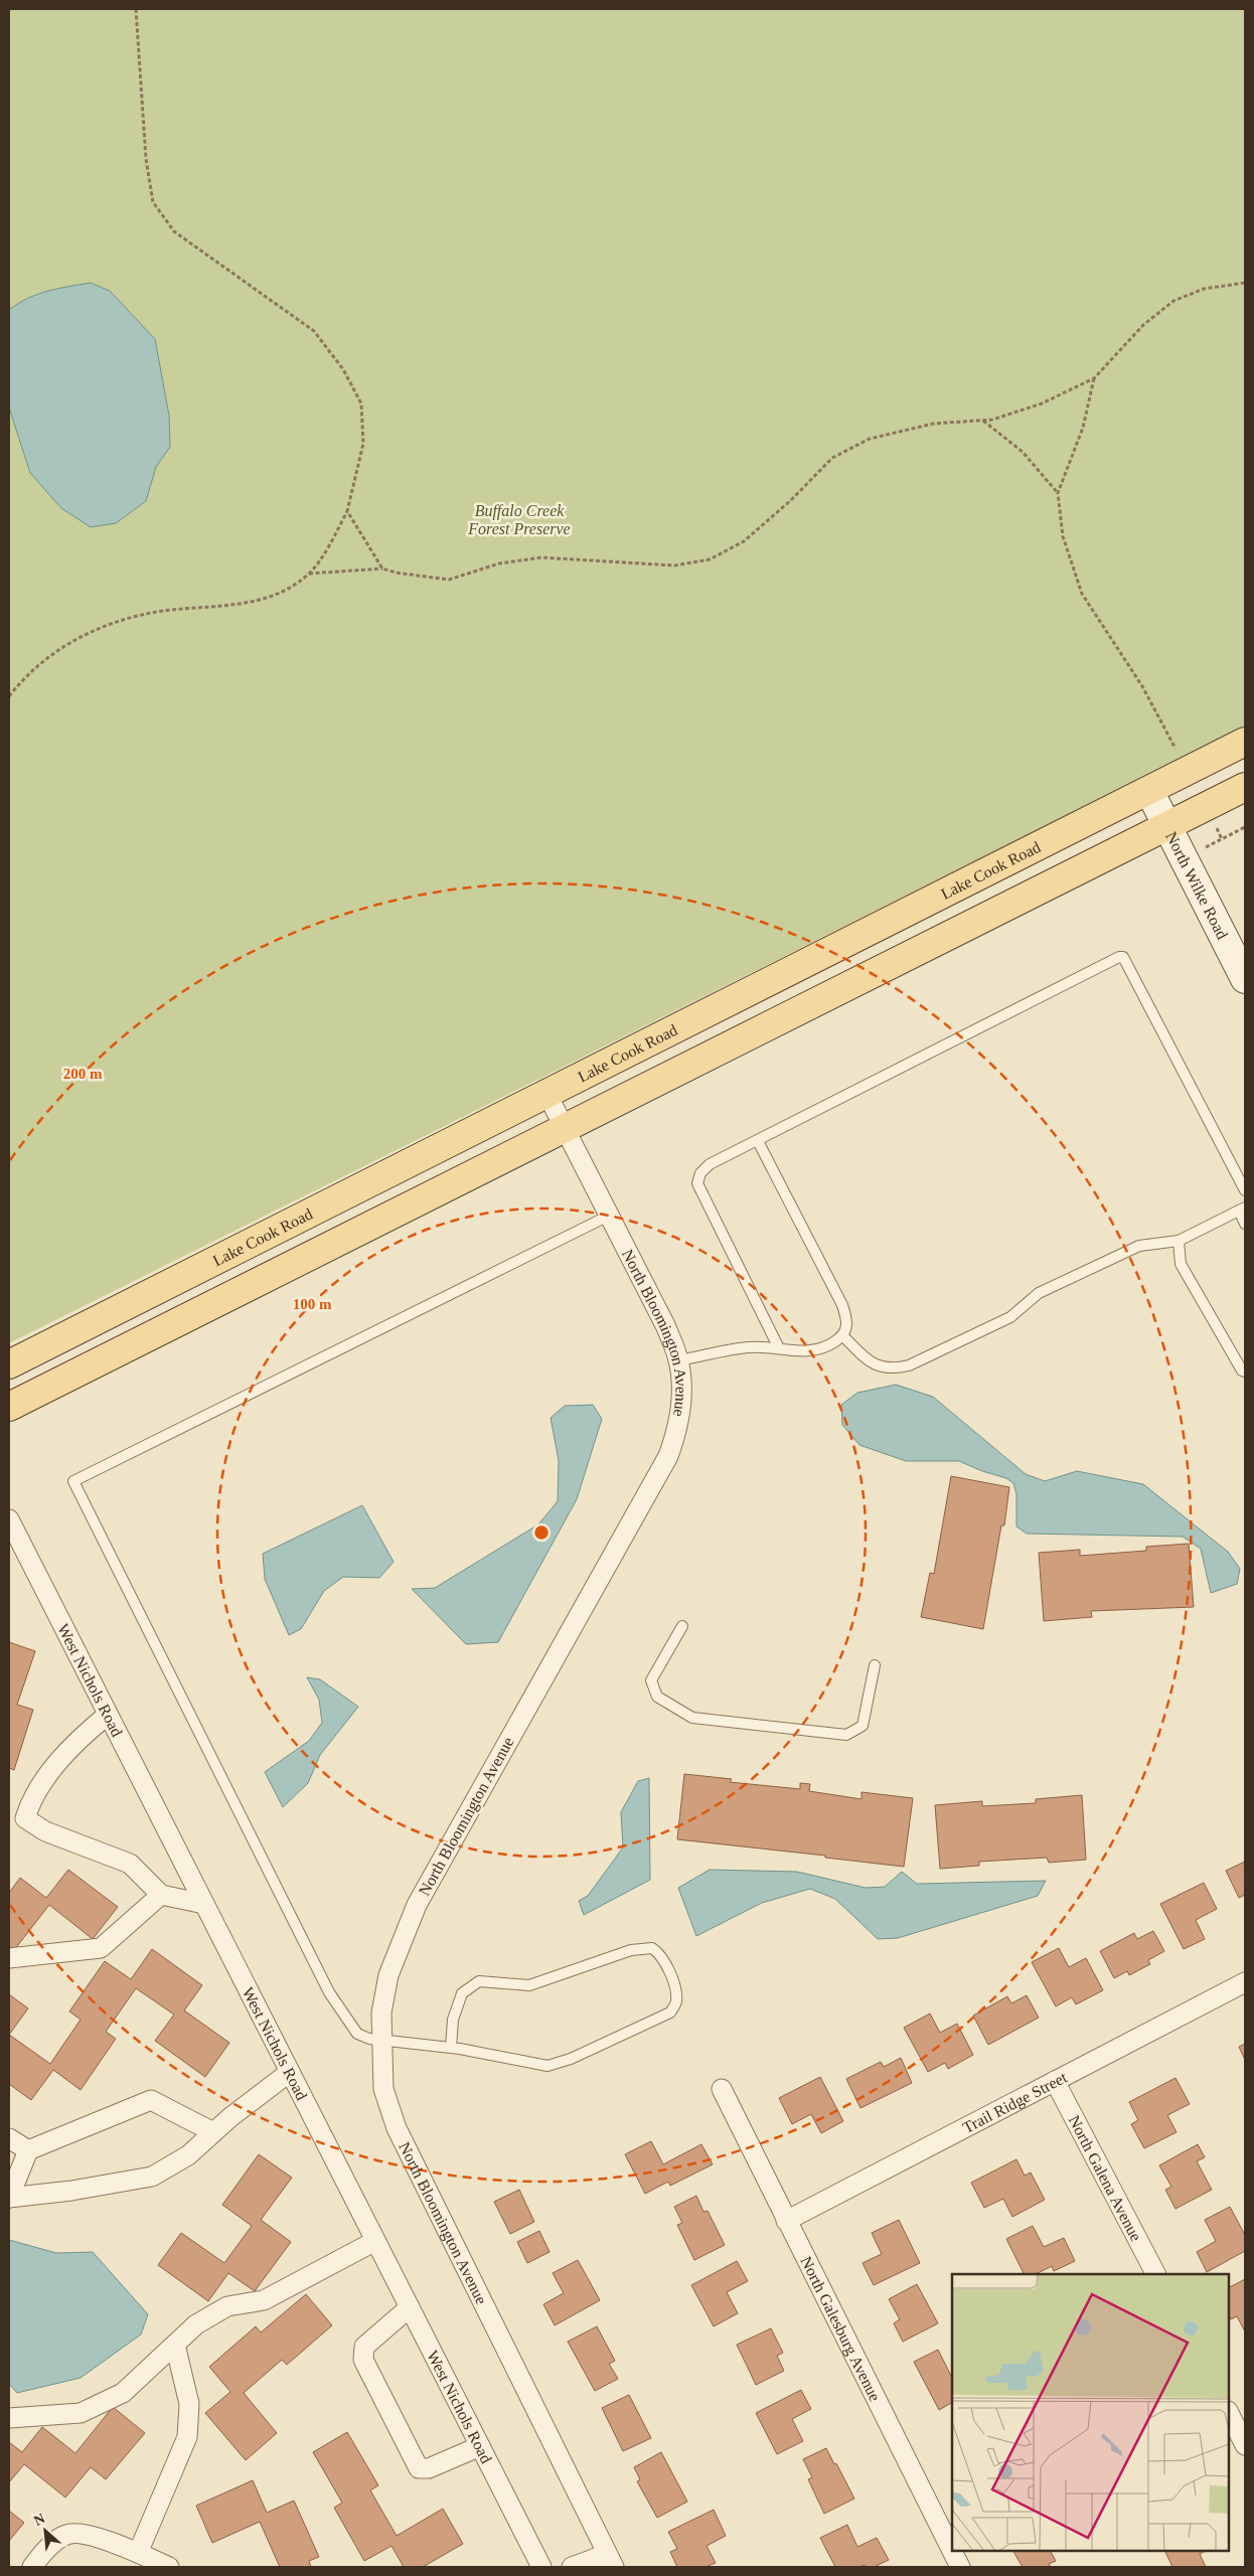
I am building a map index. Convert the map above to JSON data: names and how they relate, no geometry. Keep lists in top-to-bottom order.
{
  "streets": {
    "main road": ["Lake Cook Road"],
    "street": [
      "North Wilke Road",
      "North Bloomington Avenue",
      "West Nichols Road",
      "Trail Ridge Street",
      "North Galena Avenue",
      "North Galesburg Avenue"
    ]
  },
  "crossings": [
    ["Lake Cook Road", "North Wilke Road"],
    ["Lake Cook Road", "North Bloomington Avenue"],
    ["Trail Ridge Street", "North Galena Avenue"],
    ["Trail Ridge Street", "North Galesburg Avenue"]
  ],
  "parks": ["Buffalo Creek Forest Preserve"],
  "north": "top left",
  "rings": ["200 m", "100 m"]
}
